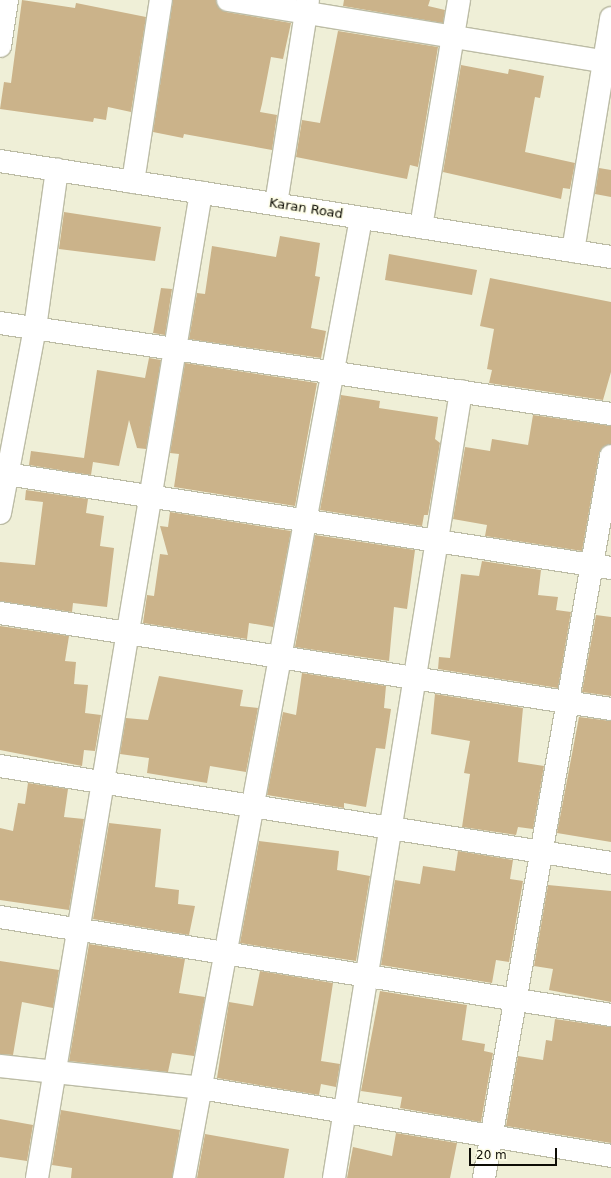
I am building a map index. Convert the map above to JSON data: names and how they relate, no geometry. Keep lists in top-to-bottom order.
{
  "streets": {
    "street": ["Karan Road"]
  },
  "scale_bar": "20 m"
}
